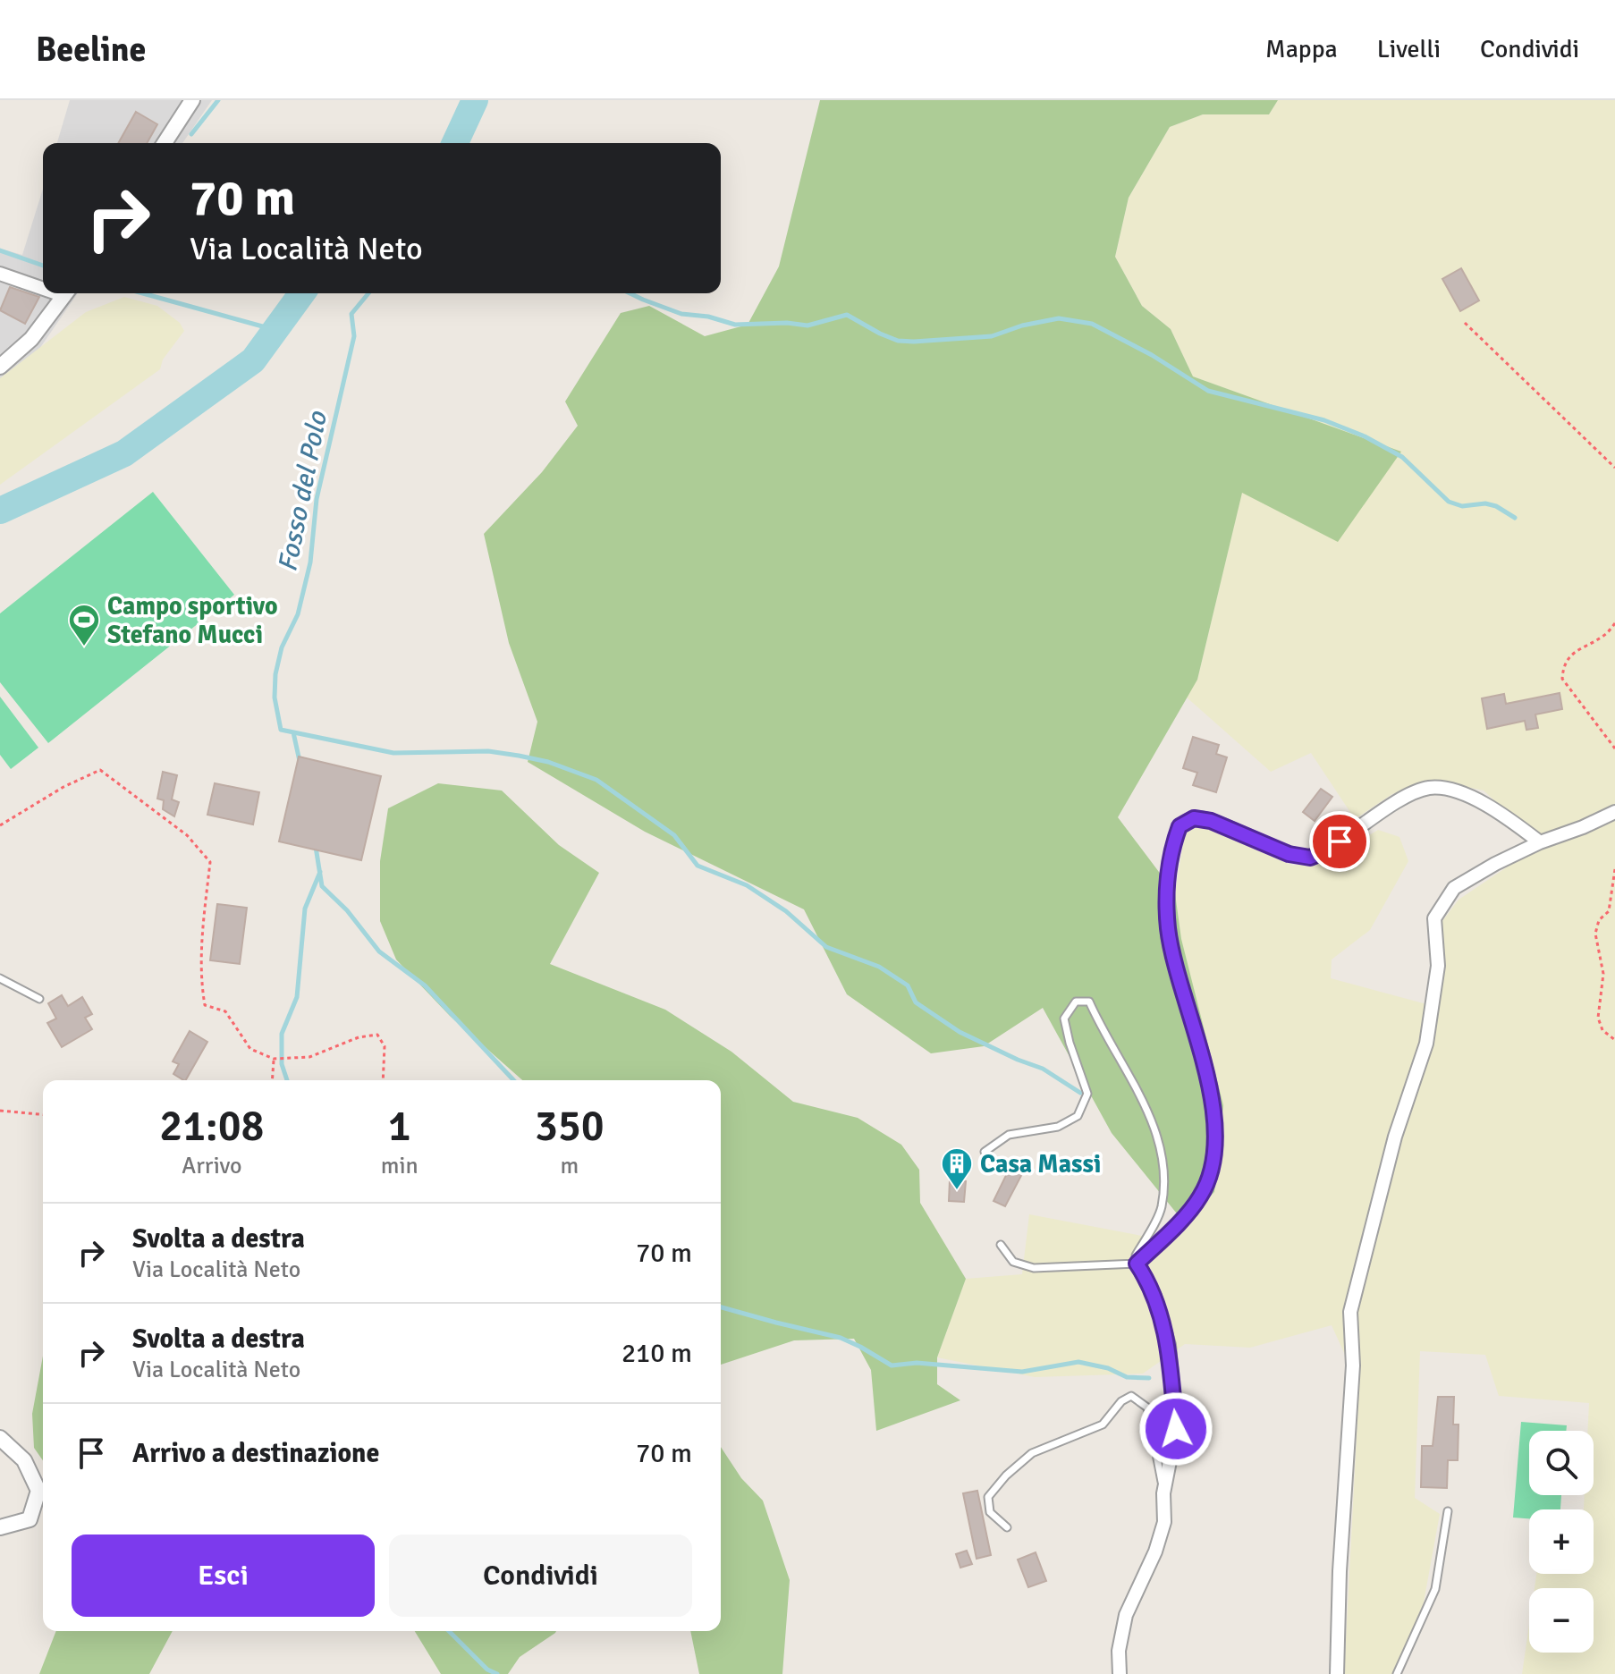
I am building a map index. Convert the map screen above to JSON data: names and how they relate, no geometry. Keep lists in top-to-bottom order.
{
  "water": ["Fosso del Polo"],
  "places": {
    "sports": ["Campo sportivo Stefano Mucci"],
    "building": ["Casa Massi"]
  },
  "page": {
    "header": "Beeline",
    "nav": ["Mappa", "Livelli", "Condividi"],
    "turn": ["70 m", "Via Località Neto"],
    "eta": [
      "21:08",
      "Arrivo",
      "1",
      "min",
      "350",
      "m"
    ],
    "list": [
      {
        "name": "Svolta a destra",
        "note": "Via Località Neto",
        "value": "70 m"
      },
      {
        "name": "Svolta a destra",
        "note": "Via Località Neto",
        "value": "210 m"
      },
      {
        "name": "Arrivo a destinazione",
        "value": "70 m"
      }
    ],
    "map_buttons": ["+", "−"],
    "buttons": ["Esci", "Condividi"]
  }
}
